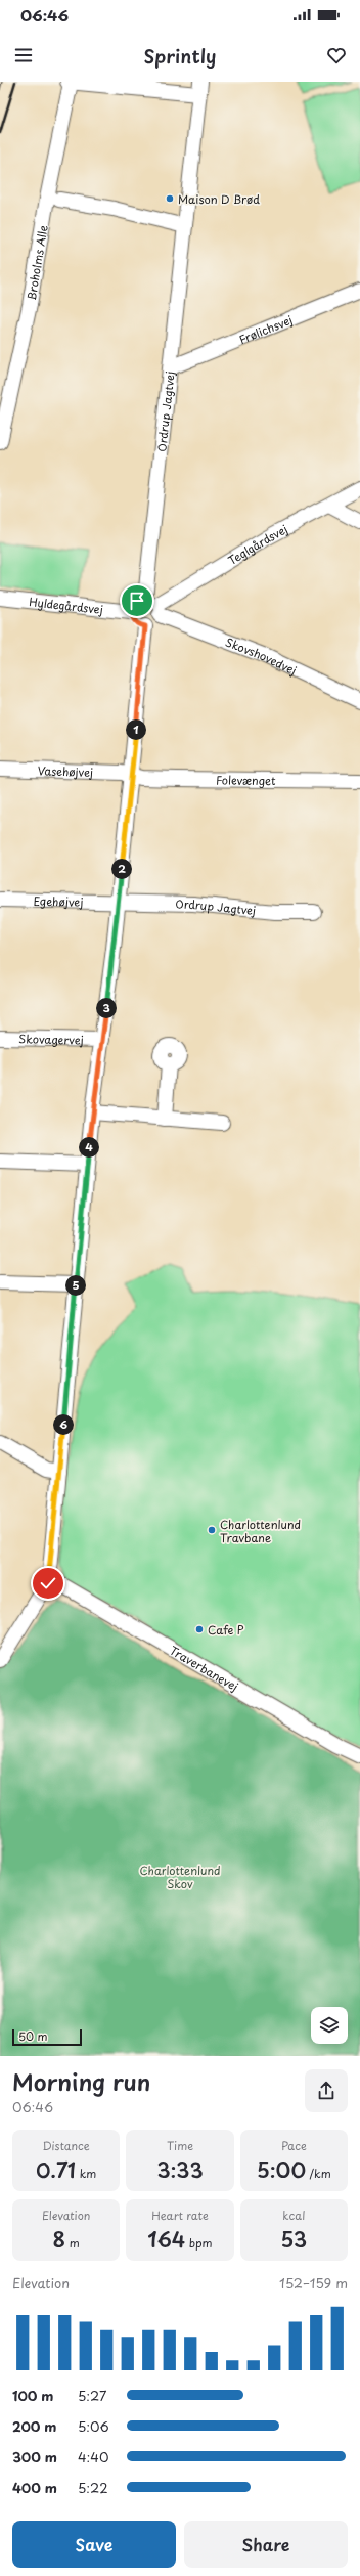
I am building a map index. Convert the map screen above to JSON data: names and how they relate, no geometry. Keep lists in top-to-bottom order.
{
  "streets": {
    "street": [
      "Broholms Alle",
      "Frølichsvej",
      "Ordrup Jagtvej",
      "Teglgårdsvej",
      "Hyldegårdsvej",
      "Skovshovedvej",
      "Vasehøjvej",
      "Folevænget",
      "Egehøjvej",
      "Skovagervej",
      "Traverbanevej"
    ]
  },
  "crossings": [
    ["Frølichsvej", "Ordrup Jagtvej"],
    ["Ordrup Jagtvej", "Teglgårdsvej"],
    ["Ordrup Jagtvej", "Hyldegårdsvej"],
    ["Ordrup Jagtvej", "Skovshovedvej"],
    ["Ordrup Jagtvej", "Egehøjvej"],
    ["Teglgårdsvej", "Hyldegårdsvej"],
    ["Teglgårdsvej", "Skovshovedvej"],
    ["Hyldegårdsvej", "Skovshovedvej"],
    ["Vasehøjvej", "Folevænget"]
  ],
  "parks": ["Charlottenlund Skov"],
  "places": ["Maison D Brød", "Charlottenlund Travbane", "Cafe P"],
  "scale_bar": "50 m",
  "page": {
    "status": "06:46",
    "header": "Sprintly",
    "pins": [
      "1",
      "2",
      "3",
      "4",
      "5",
      "6"
    ],
    "scale": "50 m",
    "heading": ["Morning run", "06:46"],
    "stats": [
      ["Distance", "0.71 km"],
      ["Time", "3:33"],
      ["Pace", "5:00 /km"],
      ["Elevation", "8 m"],
      ["Heart rate", "164 bpm"],
      ["kcal", "53"]
    ],
    "chart": ["Elevation", "152–159 m"],
    "list": [
      {
        "name": "100 m",
        "note": "5:27"
      },
      {
        "name": "200 m",
        "note": "5:06"
      },
      {
        "name": "300 m",
        "note": "4:40"
      },
      {
        "name": "400 m",
        "note": "5:22"
      }
    ],
    "buttons": ["Save", "Share"]
  }
}
